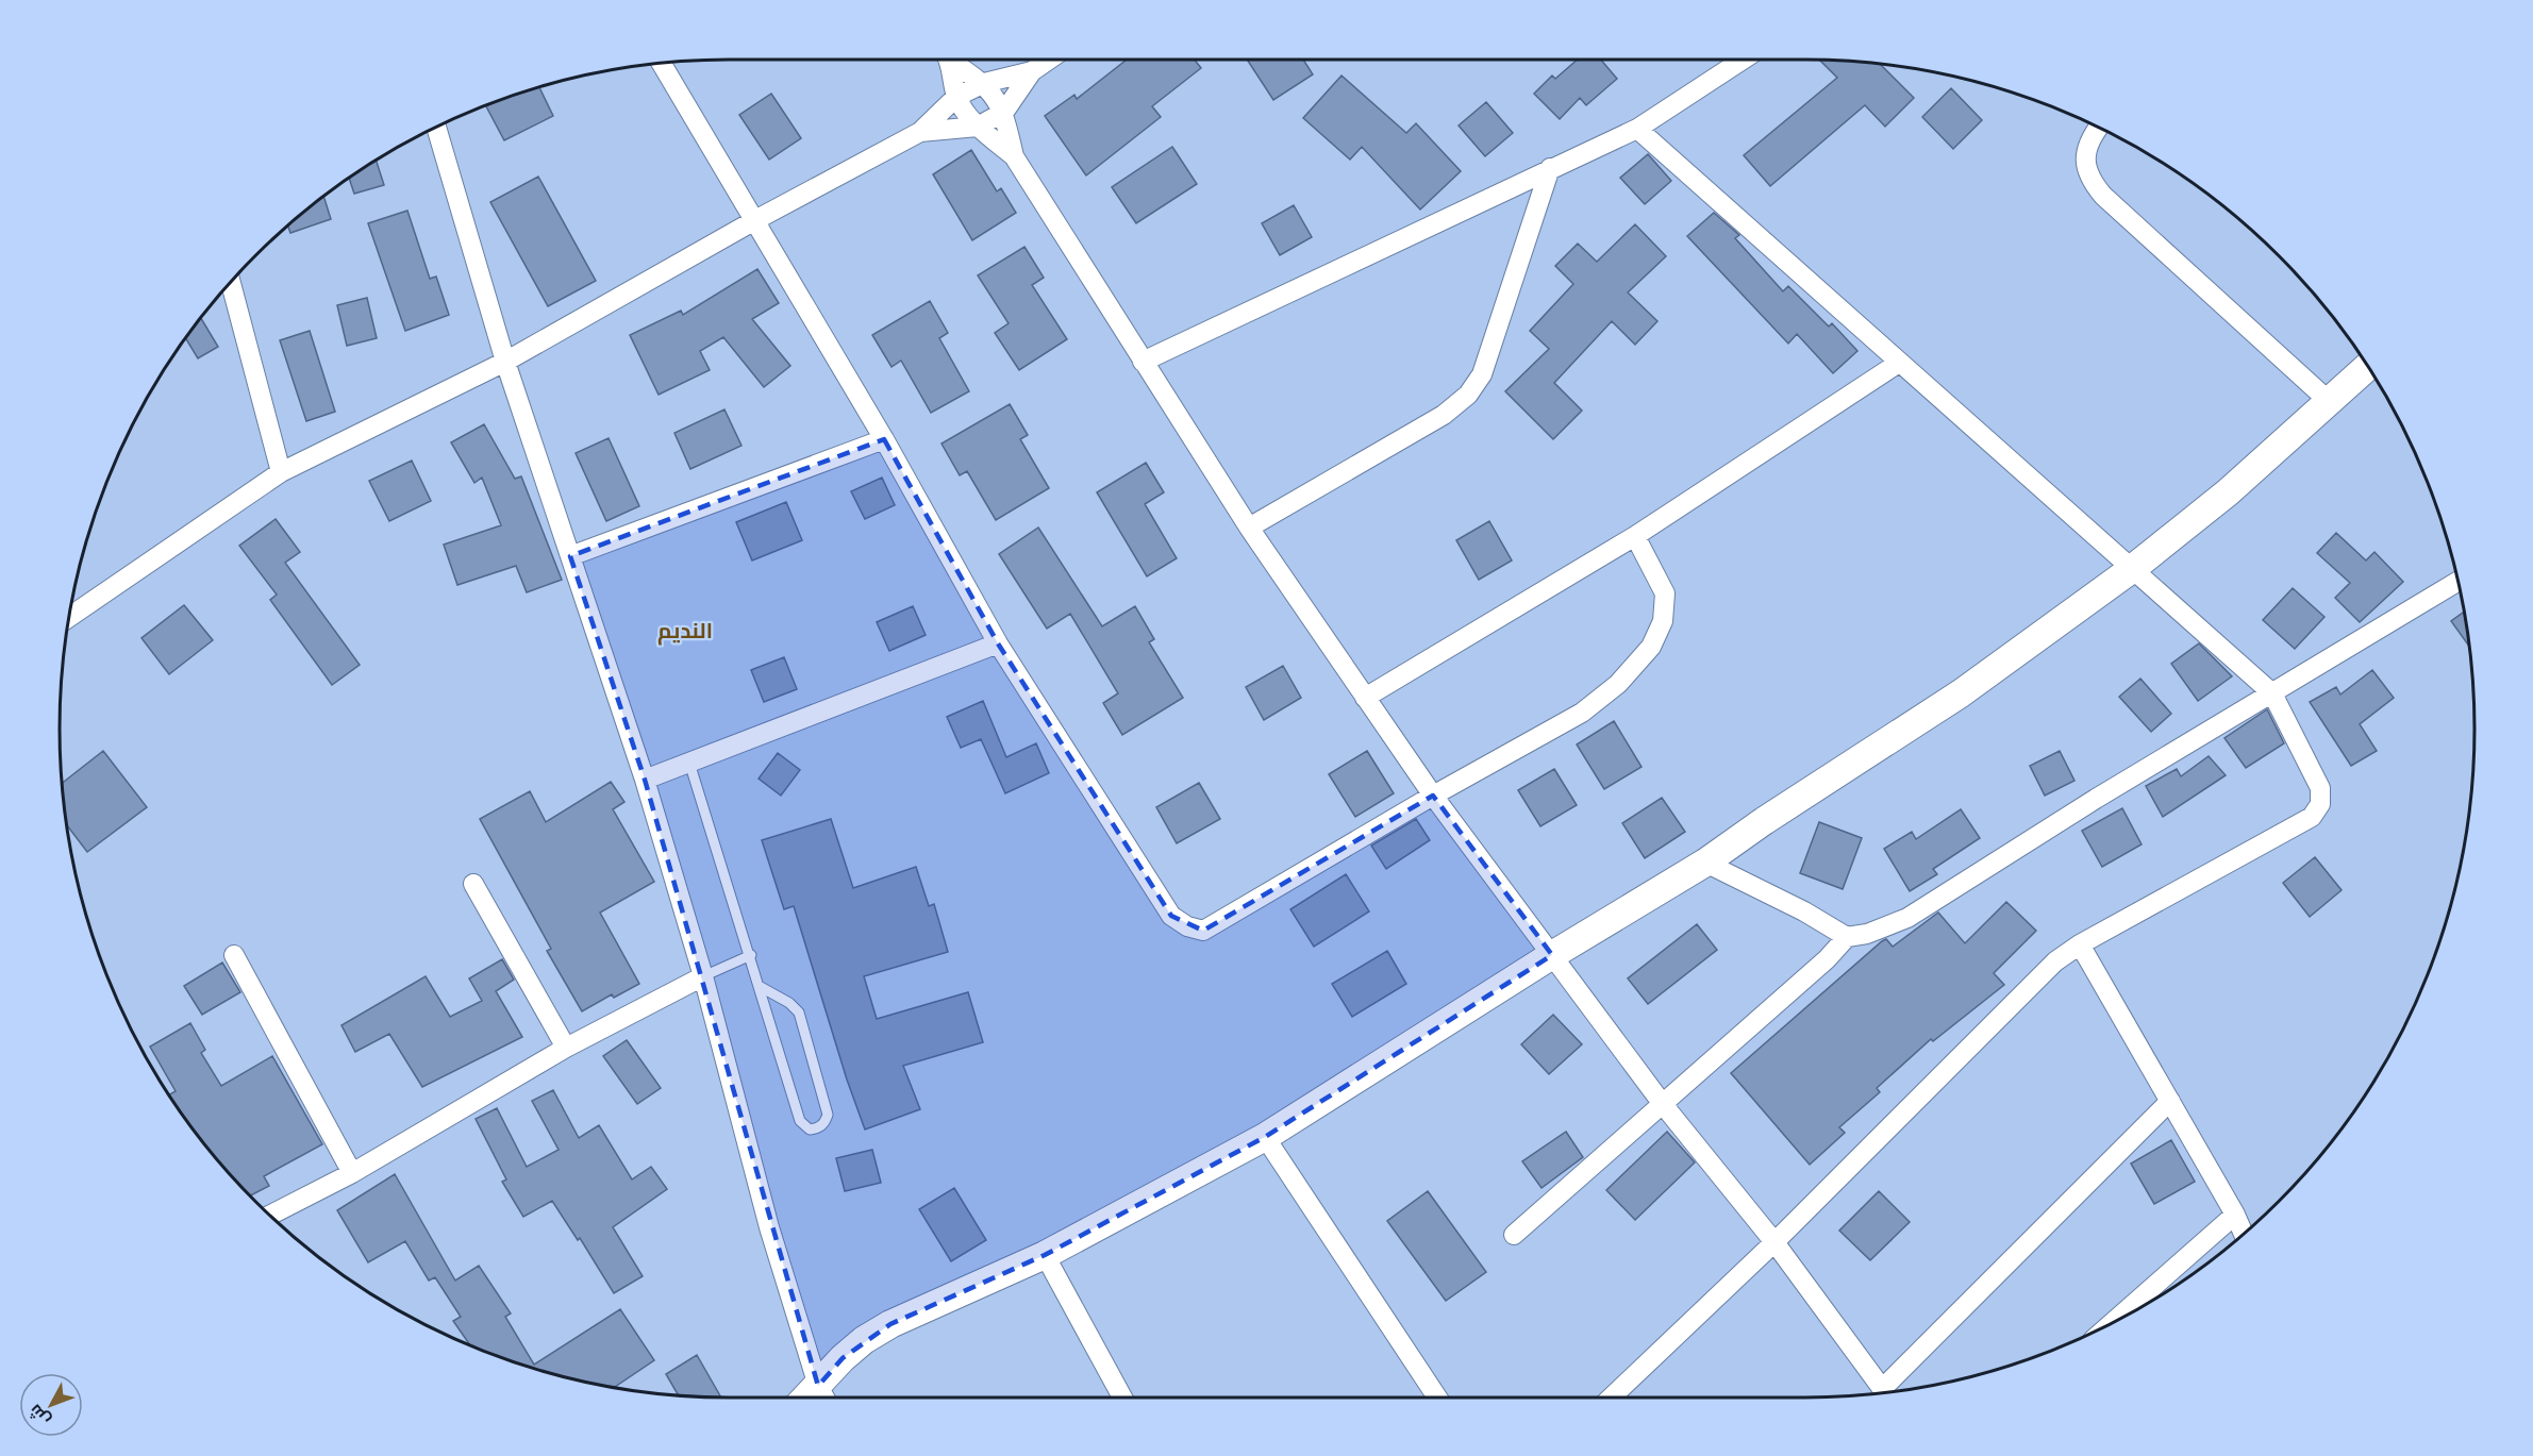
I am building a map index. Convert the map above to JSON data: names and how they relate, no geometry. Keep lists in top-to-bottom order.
{
  "districts": ["النديم"],
  "north": "bottom left"
}
